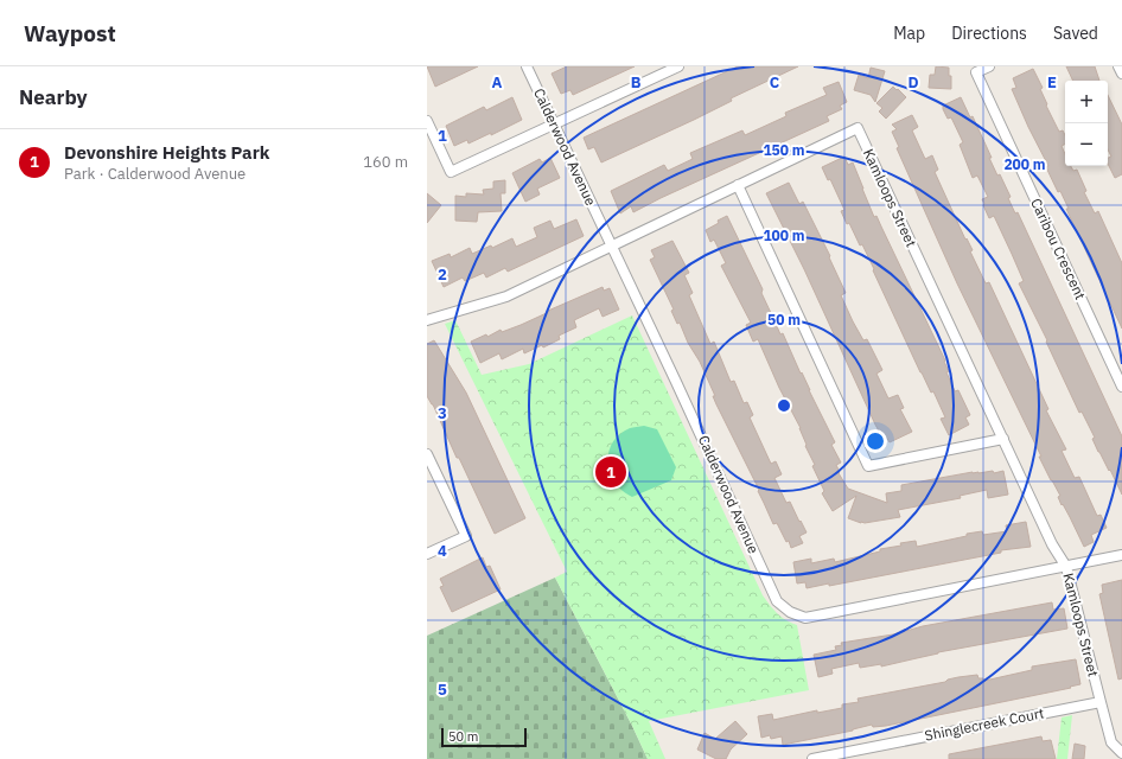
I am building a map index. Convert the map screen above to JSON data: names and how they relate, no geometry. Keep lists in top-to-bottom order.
{
  "streets": {
    "street": [
      "Calderwood Avenue",
      "Kamloops Street",
      "Caribou Crescent",
      "Shinglecreek Court"
    ]
  },
  "crossings": [
    ["Calderwood Avenue", "Kamloops Street"],
    ["Kamloops Street", "Shinglecreek Court"]
  ],
  "scale_bar": "50 m",
  "page": {
    "header": "Waypost",
    "nav": ["Map", "Directions", "Saved"],
    "heading": "Nearby",
    "map_buttons": ["+", "−"],
    "list": [
      {
        "mark": "1",
        "name": "Devonshire Heights Park",
        "note": "Park · Calderwood Avenue",
        "value": "160 m"
      }
    ],
    "pins": "1",
    "scale": "50 m"
  },
  "grid": {
    "columns": [
      "A",
      "B",
      "C",
      "D",
      "E"
    ],
    "rows": [
      "1",
      "2",
      "3",
      "4",
      "5"
    ]
  },
  "rings": [
    "150 m",
    "200 m",
    "100 m",
    "50 m"
  ]
}
